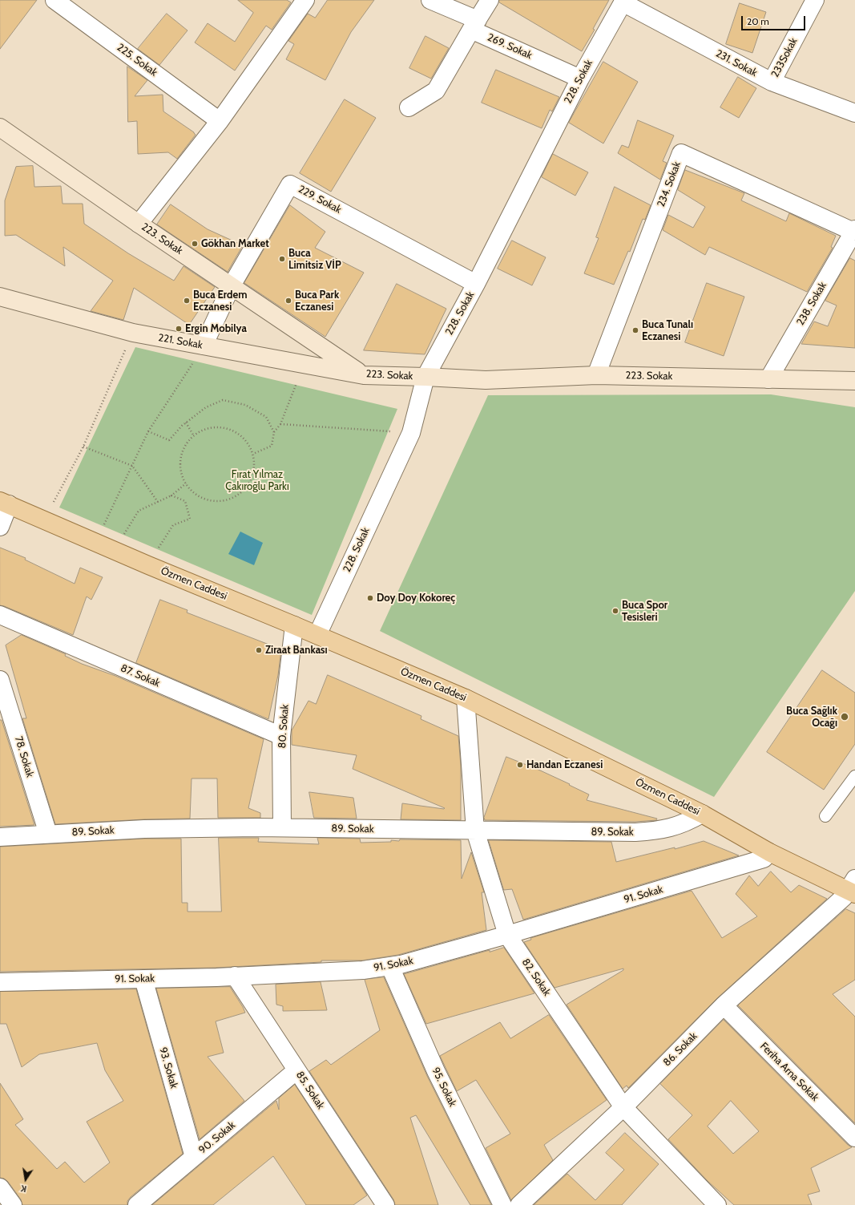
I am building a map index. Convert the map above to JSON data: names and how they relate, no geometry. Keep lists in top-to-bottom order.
{
  "streets": {
    "main road": ["Özmen Caddesi"],
    "street": [
      "269. Sokak",
      "233Sokak",
      "225. Sokak",
      "231. Sokak",
      "228. Sokak",
      "234. Sokak",
      "229. Sokak",
      "223. Sokak",
      "238. Sokak",
      "221. Sokak",
      "87. Sokak",
      "80. Sokak",
      "78. Sokak",
      "89. Sokak",
      "91. Sokak",
      "82. Sokak",
      "86. Sokak",
      "93. Sokak",
      "Feriha Arna Sokak",
      "95. Sokak",
      "85. Sokak",
      "90. Sokak"
    ]
  },
  "crossings": [
    ["269. Sokak", "228. Sokak"],
    ["233Sokak", "231. Sokak"],
    ["231. Sokak", "228. Sokak"],
    ["228. Sokak", "229. Sokak"],
    ["228. Sokak", "223. Sokak"],
    ["228. Sokak", "Özmen Caddesi"],
    ["234. Sokak", "223. Sokak"],
    ["234. Sokak", "238. Sokak"],
    ["229. Sokak", "223. Sokak"],
    ["229. Sokak", "221. Sokak"],
    ["223. Sokak", "238. Sokak"],
    ["223. Sokak", "221. Sokak"],
    ["Özmen Caddesi", "80. Sokak"],
    ["Özmen Caddesi", "89. Sokak"],
    ["Özmen Caddesi", "91. Sokak"],
    ["Özmen Caddesi", "82. Sokak"],
    ["Özmen Caddesi", "86. Sokak"],
    ["87. Sokak", "80. Sokak"],
    ["80. Sokak", "89. Sokak"],
    ["78. Sokak", "89. Sokak"],
    ["89. Sokak", "82. Sokak"],
    ["91. Sokak", "82. Sokak"],
    ["91. Sokak", "93. Sokak"],
    ["91. Sokak", "95. Sokak"],
    ["91. Sokak", "85. Sokak"],
    ["82. Sokak", "86. Sokak"],
    ["86. Sokak", "Feriha Arna Sokak"],
    ["93. Sokak", "90. Sokak"],
    ["85. Sokak", "90. Sokak"]
  ],
  "parks": ["Fırat Yılmaz Çakıroğlu Parkı"],
  "places": [
    "Gökhan Market",
    "Buca Limitsiz VİP",
    "Buca Erdem Eczanesi",
    "Buca Park Eczanesi",
    "Ergin Mobilya",
    "Buca Tunalı Eczanesi",
    "Doy Doy Kokoreç",
    "Buca Spor Tesisleri",
    "Ziraat Bankası",
    "Buca Sağlık Ocağı",
    "Handan Eczanesi"
  ],
  "scale_bar": "20 m",
  "north": "bottom"
}
